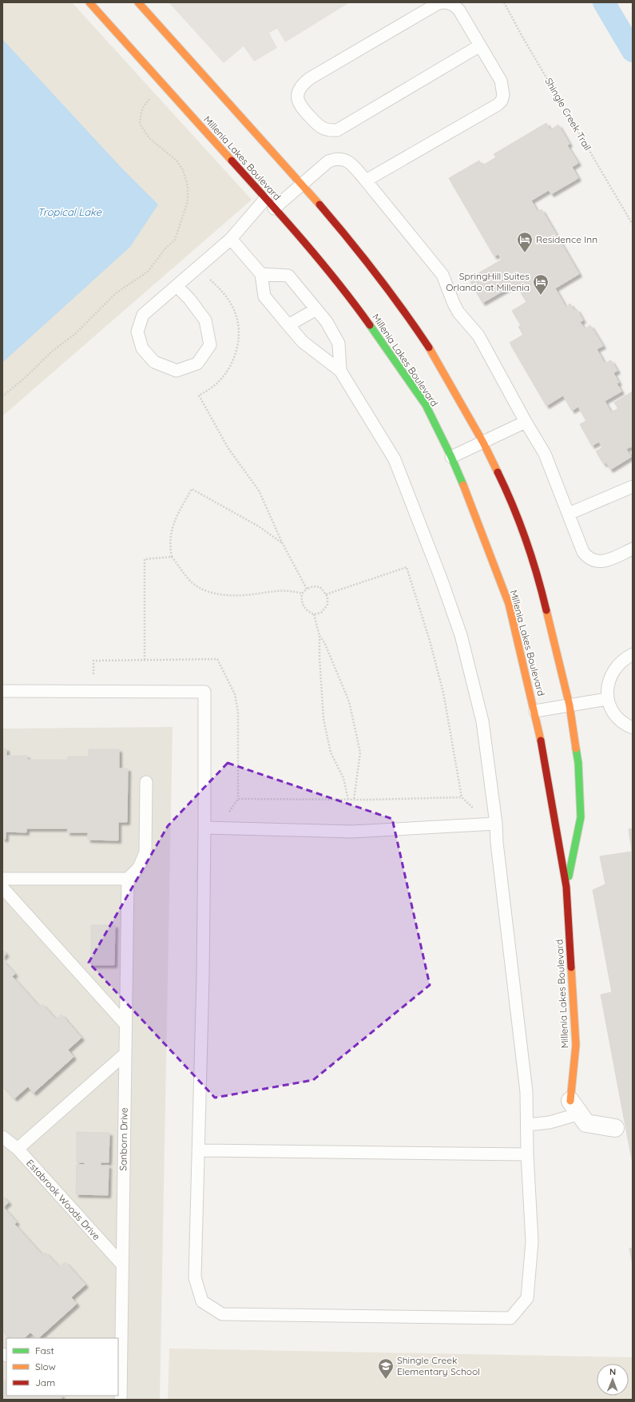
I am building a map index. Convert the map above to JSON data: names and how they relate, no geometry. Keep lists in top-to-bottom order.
{
  "streets": {
    "street": ["Millenia Lakes Boulevard"],
    "lane": ["Sanborn Drive", "Estabrook Woods Drive"],
    "path": ["Shingle Creek Trail"]
  },
  "crossings": [
    ["Sanborn Drive", "Estabrook Woods Drive"]
  ],
  "water": ["Tropical Lake"],
  "places": {
    "hotel": ["Residence Inn", "SpringHill Suites Orlando at Millenia"],
    "school or university": ["Shingle Creek Elementary School"]
  },
  "legend": ["Fast", "Slow", "Jam"],
  "north": "top"
}
